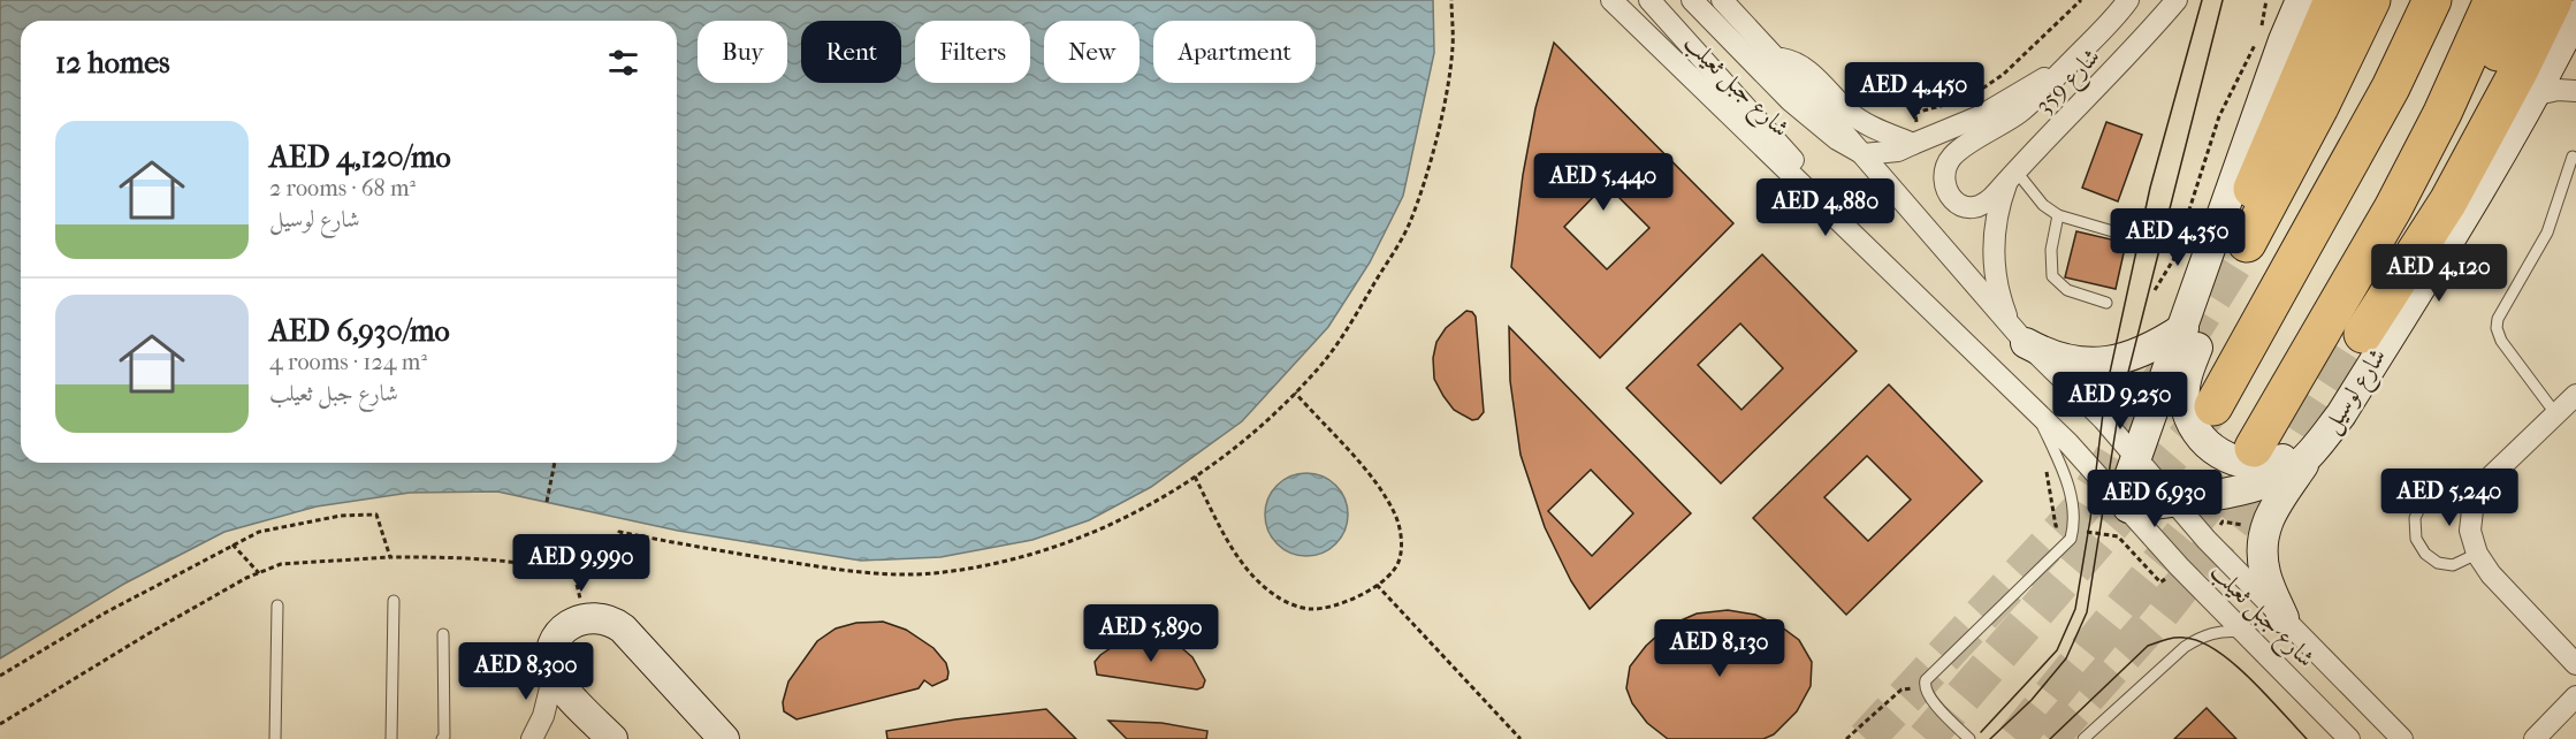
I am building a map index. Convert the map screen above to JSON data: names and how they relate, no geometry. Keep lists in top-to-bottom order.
{
  "streets": {
    "street": ["شارع 359", "شارع جبل ثعيلب", "شارع لوسيل"]
  },
  "crossings": [
    ["شارع جبل ثعيلب", "شارع لوسيل"]
  ],
  "page": {
    "chip": [
      "Buy",
      "Rent",
      "Filters",
      "New",
      "Apartment"
    ],
    "heading": "12 homes",
    "price": [
      "AED 4,450",
      "AED 5,440",
      "AED 4,880",
      "AED 4,350",
      "AED 4,120",
      "AED 9,250",
      "AED 5,240",
      "AED 6,930",
      "AED 9,990",
      "AED 5,890",
      "AED 8,130",
      "AED 8,300"
    ],
    "list": [
      {
        "name": "AED 4,120/mo",
        "note": "2 rooms · 68 m² · شارع لوسيل"
      },
      {
        "name": "AED 6,930/mo",
        "note": "4 rooms · 124 m² · شارع جبل ثعيلب"
      }
    ]
  }
}
